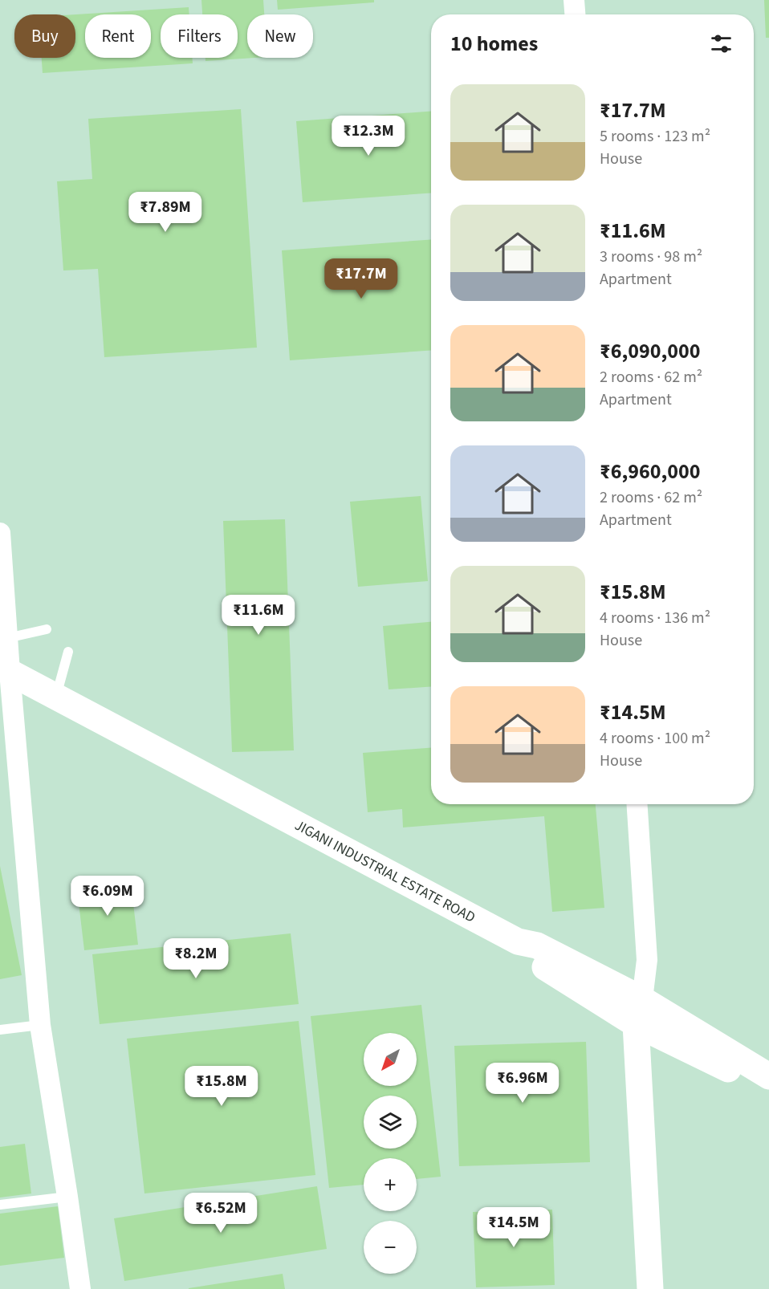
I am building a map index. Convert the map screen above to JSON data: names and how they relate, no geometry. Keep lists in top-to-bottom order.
{
  "streets": {
    "main road": ["JIGANI INDUSTRIAL ESTATE ROAD"]
  },
  "north": "bottom left",
  "page": {
    "chip": [
      "Buy",
      "Rent",
      "Filters",
      "New"
    ],
    "heading": "10 homes",
    "list": [
      {
        "name": "₹17.7M",
        "note": "5 rooms · 123 m² · House"
      },
      {
        "name": "₹11.6M",
        "note": "3 rooms · 98 m² · Apartment"
      },
      {
        "name": "₹6,090,000",
        "note": "2 rooms · 62 m² · Apartment"
      },
      {
        "name": "₹6,960,000",
        "note": "2 rooms · 62 m² · Apartment"
      },
      {
        "name": "₹15.8M",
        "note": "4 rooms · 136 m² · House"
      },
      {
        "name": "₹14.5M",
        "note": "4 rooms · 100 m² · House"
      }
    ],
    "price": [
      "₹12.3M",
      "₹7.89M",
      "₹17.7M",
      "₹11.6M",
      "₹6.09M",
      "₹8.2M",
      "₹6.96M",
      "₹15.8M",
      "₹6.52M",
      "₹14.5M"
    ],
    "map_buttons": ["+", "−"]
  }
}
